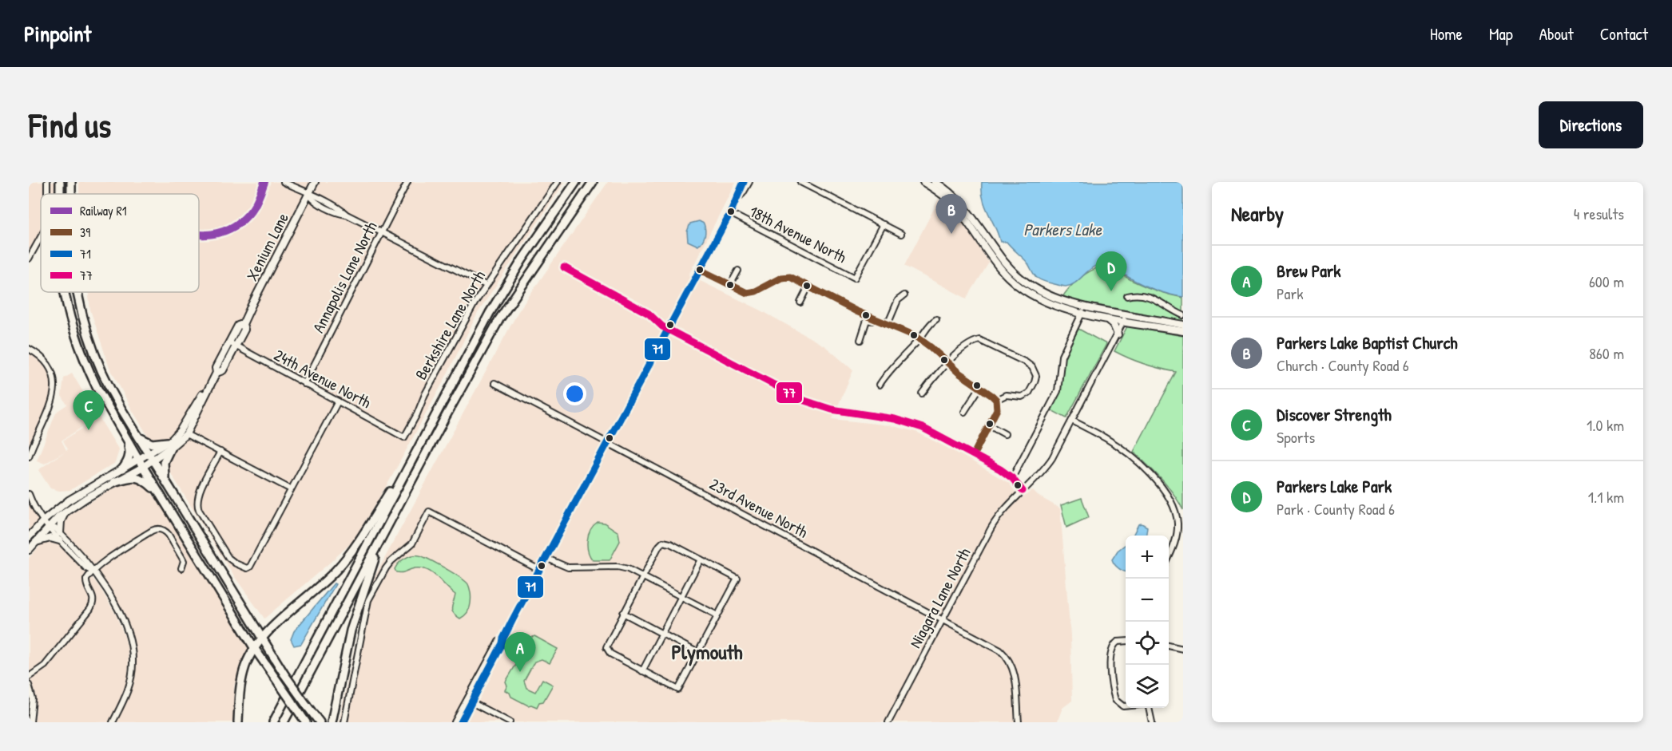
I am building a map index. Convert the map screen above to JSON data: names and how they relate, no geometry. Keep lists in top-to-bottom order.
{
  "streets": {
    "main road": ["Xenium Lane"],
    "street": [
      "18th Avenue North",
      "Annapolis Lane North",
      "Berkshire Lane North",
      "24th Avenue North",
      "23rd Avenue North",
      "Niagara Lane North"
    ]
  },
  "crossings": [
    ["Xenium Lane", "24th Avenue North"],
    ["Annapolis Lane North", "24th Avenue North"],
    ["Berkshire Lane North", "24th Avenue North"],
    ["23rd Avenue North", "Niagara Lane North"]
  ],
  "districts": ["Plymouth"],
  "water": ["Parkers Lake"],
  "lines": [
    "rail line R1",
    "transit line 71",
    "transit line 77",
    "transit line 39"
  ],
  "legend": [
    "Railway R1",
    "39",
    "71",
    "77"
  ],
  "page": {
    "header": "Pinpoint",
    "nav": [
      "Home",
      "Map",
      "About",
      "Contact"
    ],
    "buttons": "Directions",
    "title": "Find us",
    "heading": ["Nearby", "4 results"],
    "pins": [
      "B",
      "D",
      "C",
      "A"
    ],
    "list": [
      {
        "mark": "A",
        "name": "Brew Park",
        "note": "Park",
        "value": "600 m"
      },
      {
        "mark": "B",
        "name": "Parkers Lake Baptist Church",
        "note": "Church · County Road 6",
        "value": "860 m"
      },
      {
        "mark": "C",
        "name": "Discover Strength",
        "note": "Sports",
        "value": "1.0 km"
      },
      {
        "mark": "D",
        "name": "Parkers Lake Park",
        "note": "Park · County Road 6",
        "value": "1.1 km"
      }
    ],
    "map_buttons": ["+", "−"]
  }
}
